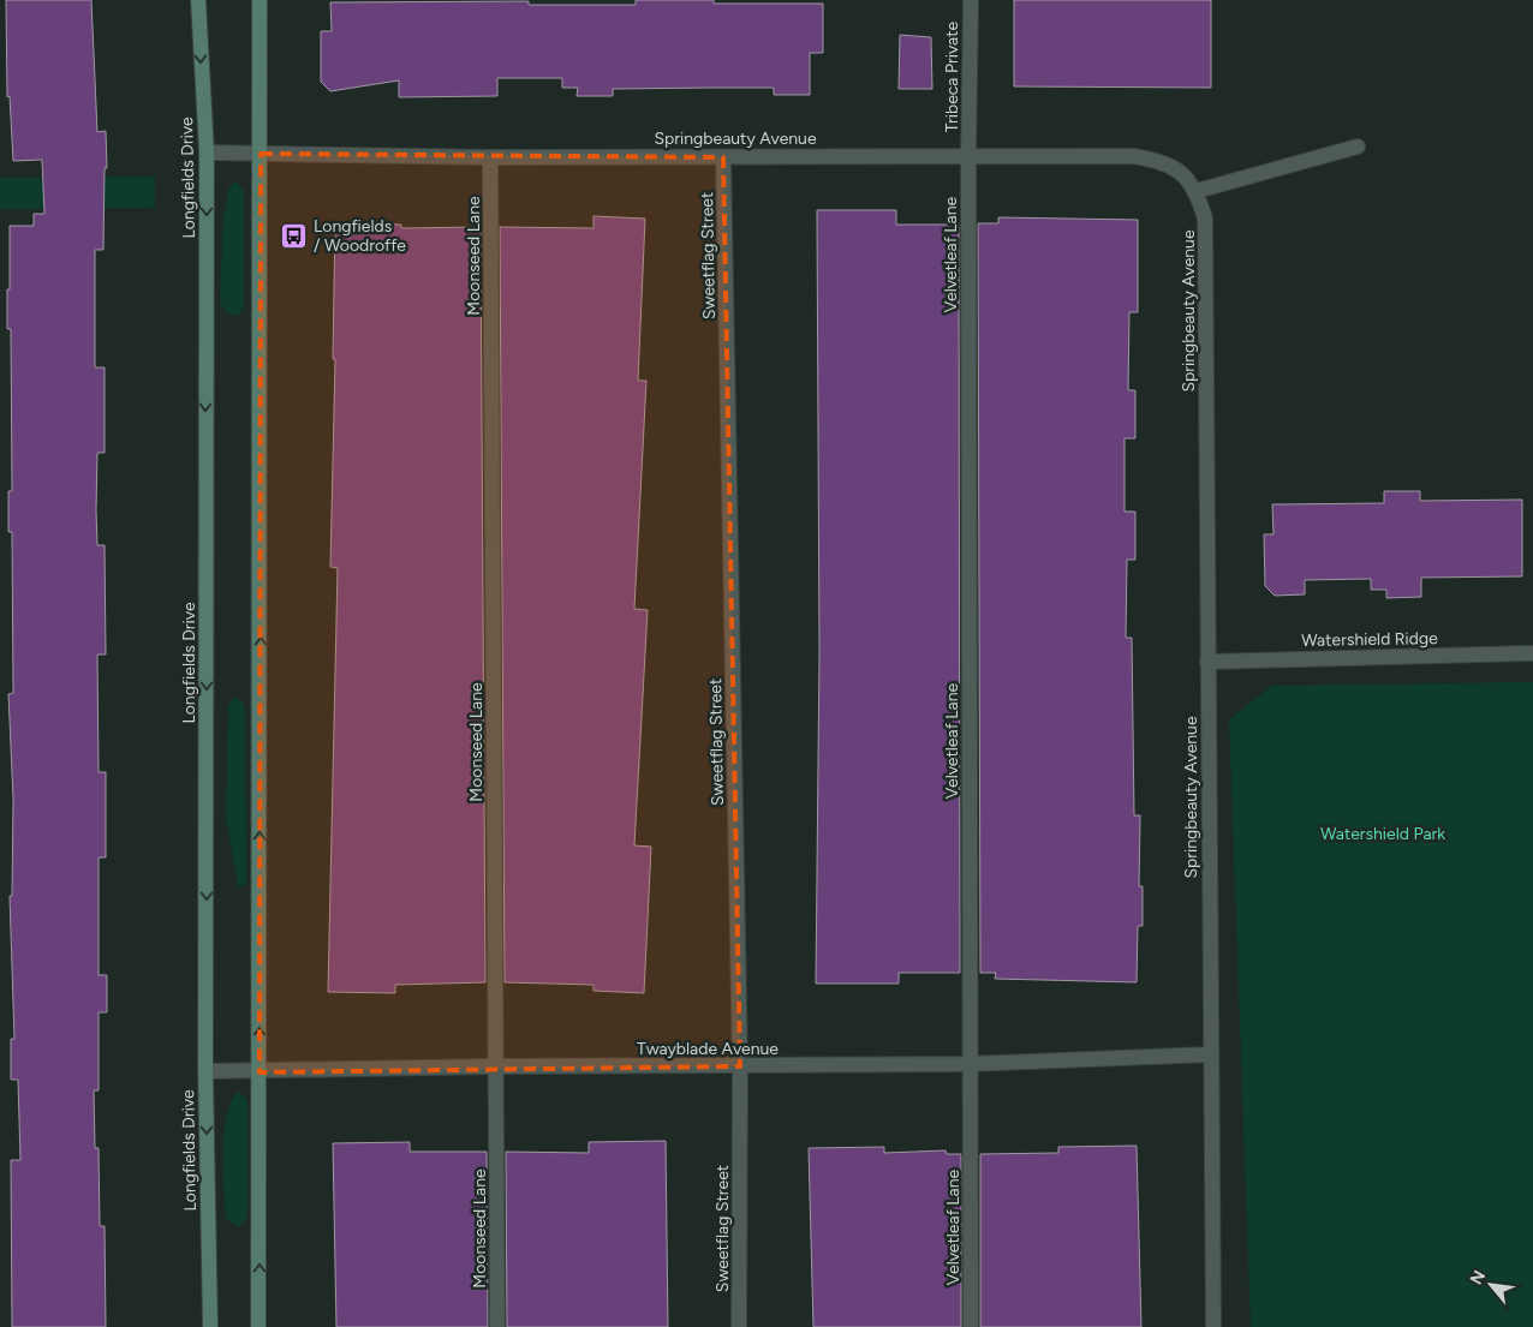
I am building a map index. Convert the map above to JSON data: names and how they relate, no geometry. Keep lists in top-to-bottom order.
{
  "streets": {
    "street": [
      "Tribeca Private",
      "Springbeauty Avenue",
      "Longfields Drive",
      "Velvetleaf Lane",
      "Moonseed Lane",
      "Sweetflag Street",
      "Watershield Ridge",
      "Twayblade Avenue"
    ]
  },
  "crossings": [
    ["Tribeca Private", "Springbeauty Avenue"],
    ["Tribeca Private", "Velvetleaf Lane"],
    ["Springbeauty Avenue", "Longfields Drive"],
    ["Springbeauty Avenue", "Velvetleaf Lane"],
    ["Springbeauty Avenue", "Moonseed Lane"],
    ["Springbeauty Avenue", "Sweetflag Street"],
    ["Springbeauty Avenue", "Watershield Ridge"],
    ["Springbeauty Avenue", "Twayblade Avenue"],
    ["Longfields Drive", "Twayblade Avenue"],
    ["Velvetleaf Lane", "Twayblade Avenue"],
    ["Moonseed Lane", "Twayblade Avenue"],
    ["Sweetflag Street", "Twayblade Avenue"]
  ],
  "parks": ["Watershield Park"],
  "places": {
    "bus stop": ["Longfields / Woodroffe"]
  },
  "north": "top left"
}
